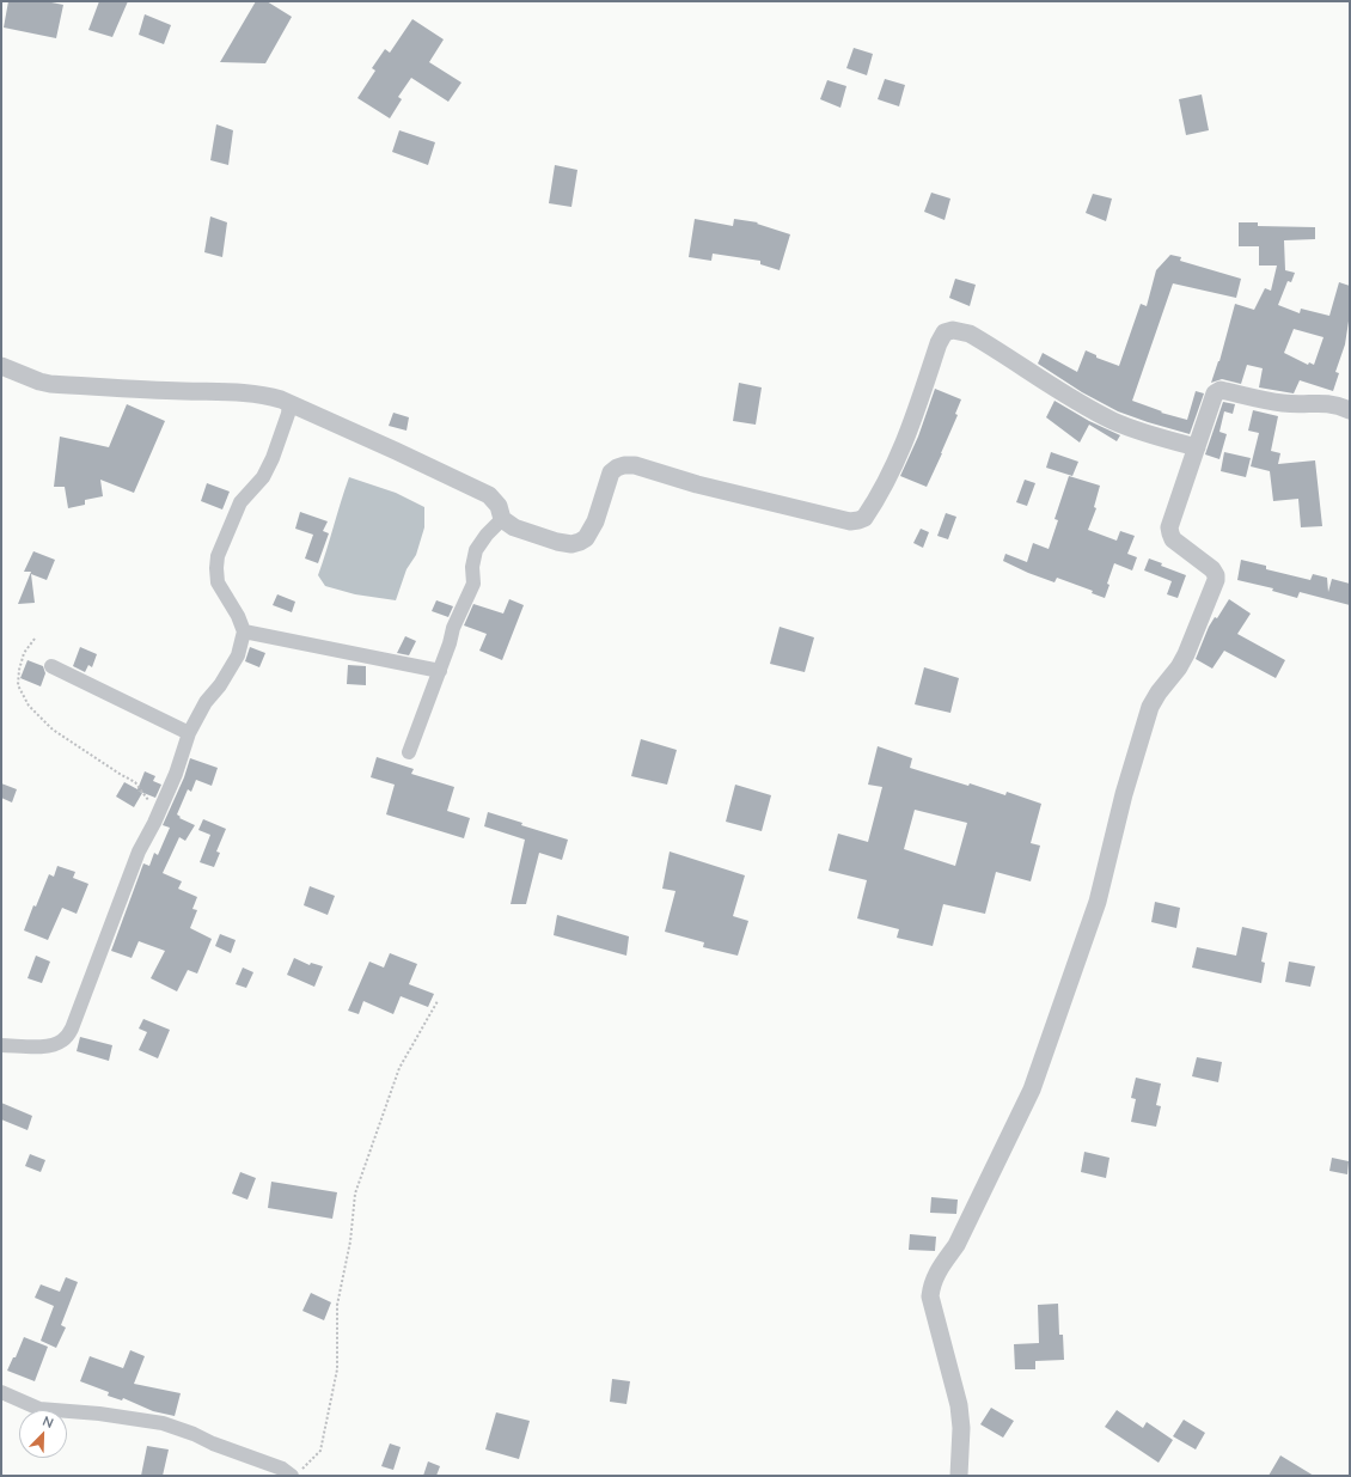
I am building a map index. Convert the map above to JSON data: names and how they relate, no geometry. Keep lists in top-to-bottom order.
{
  "north": "top right"
}
